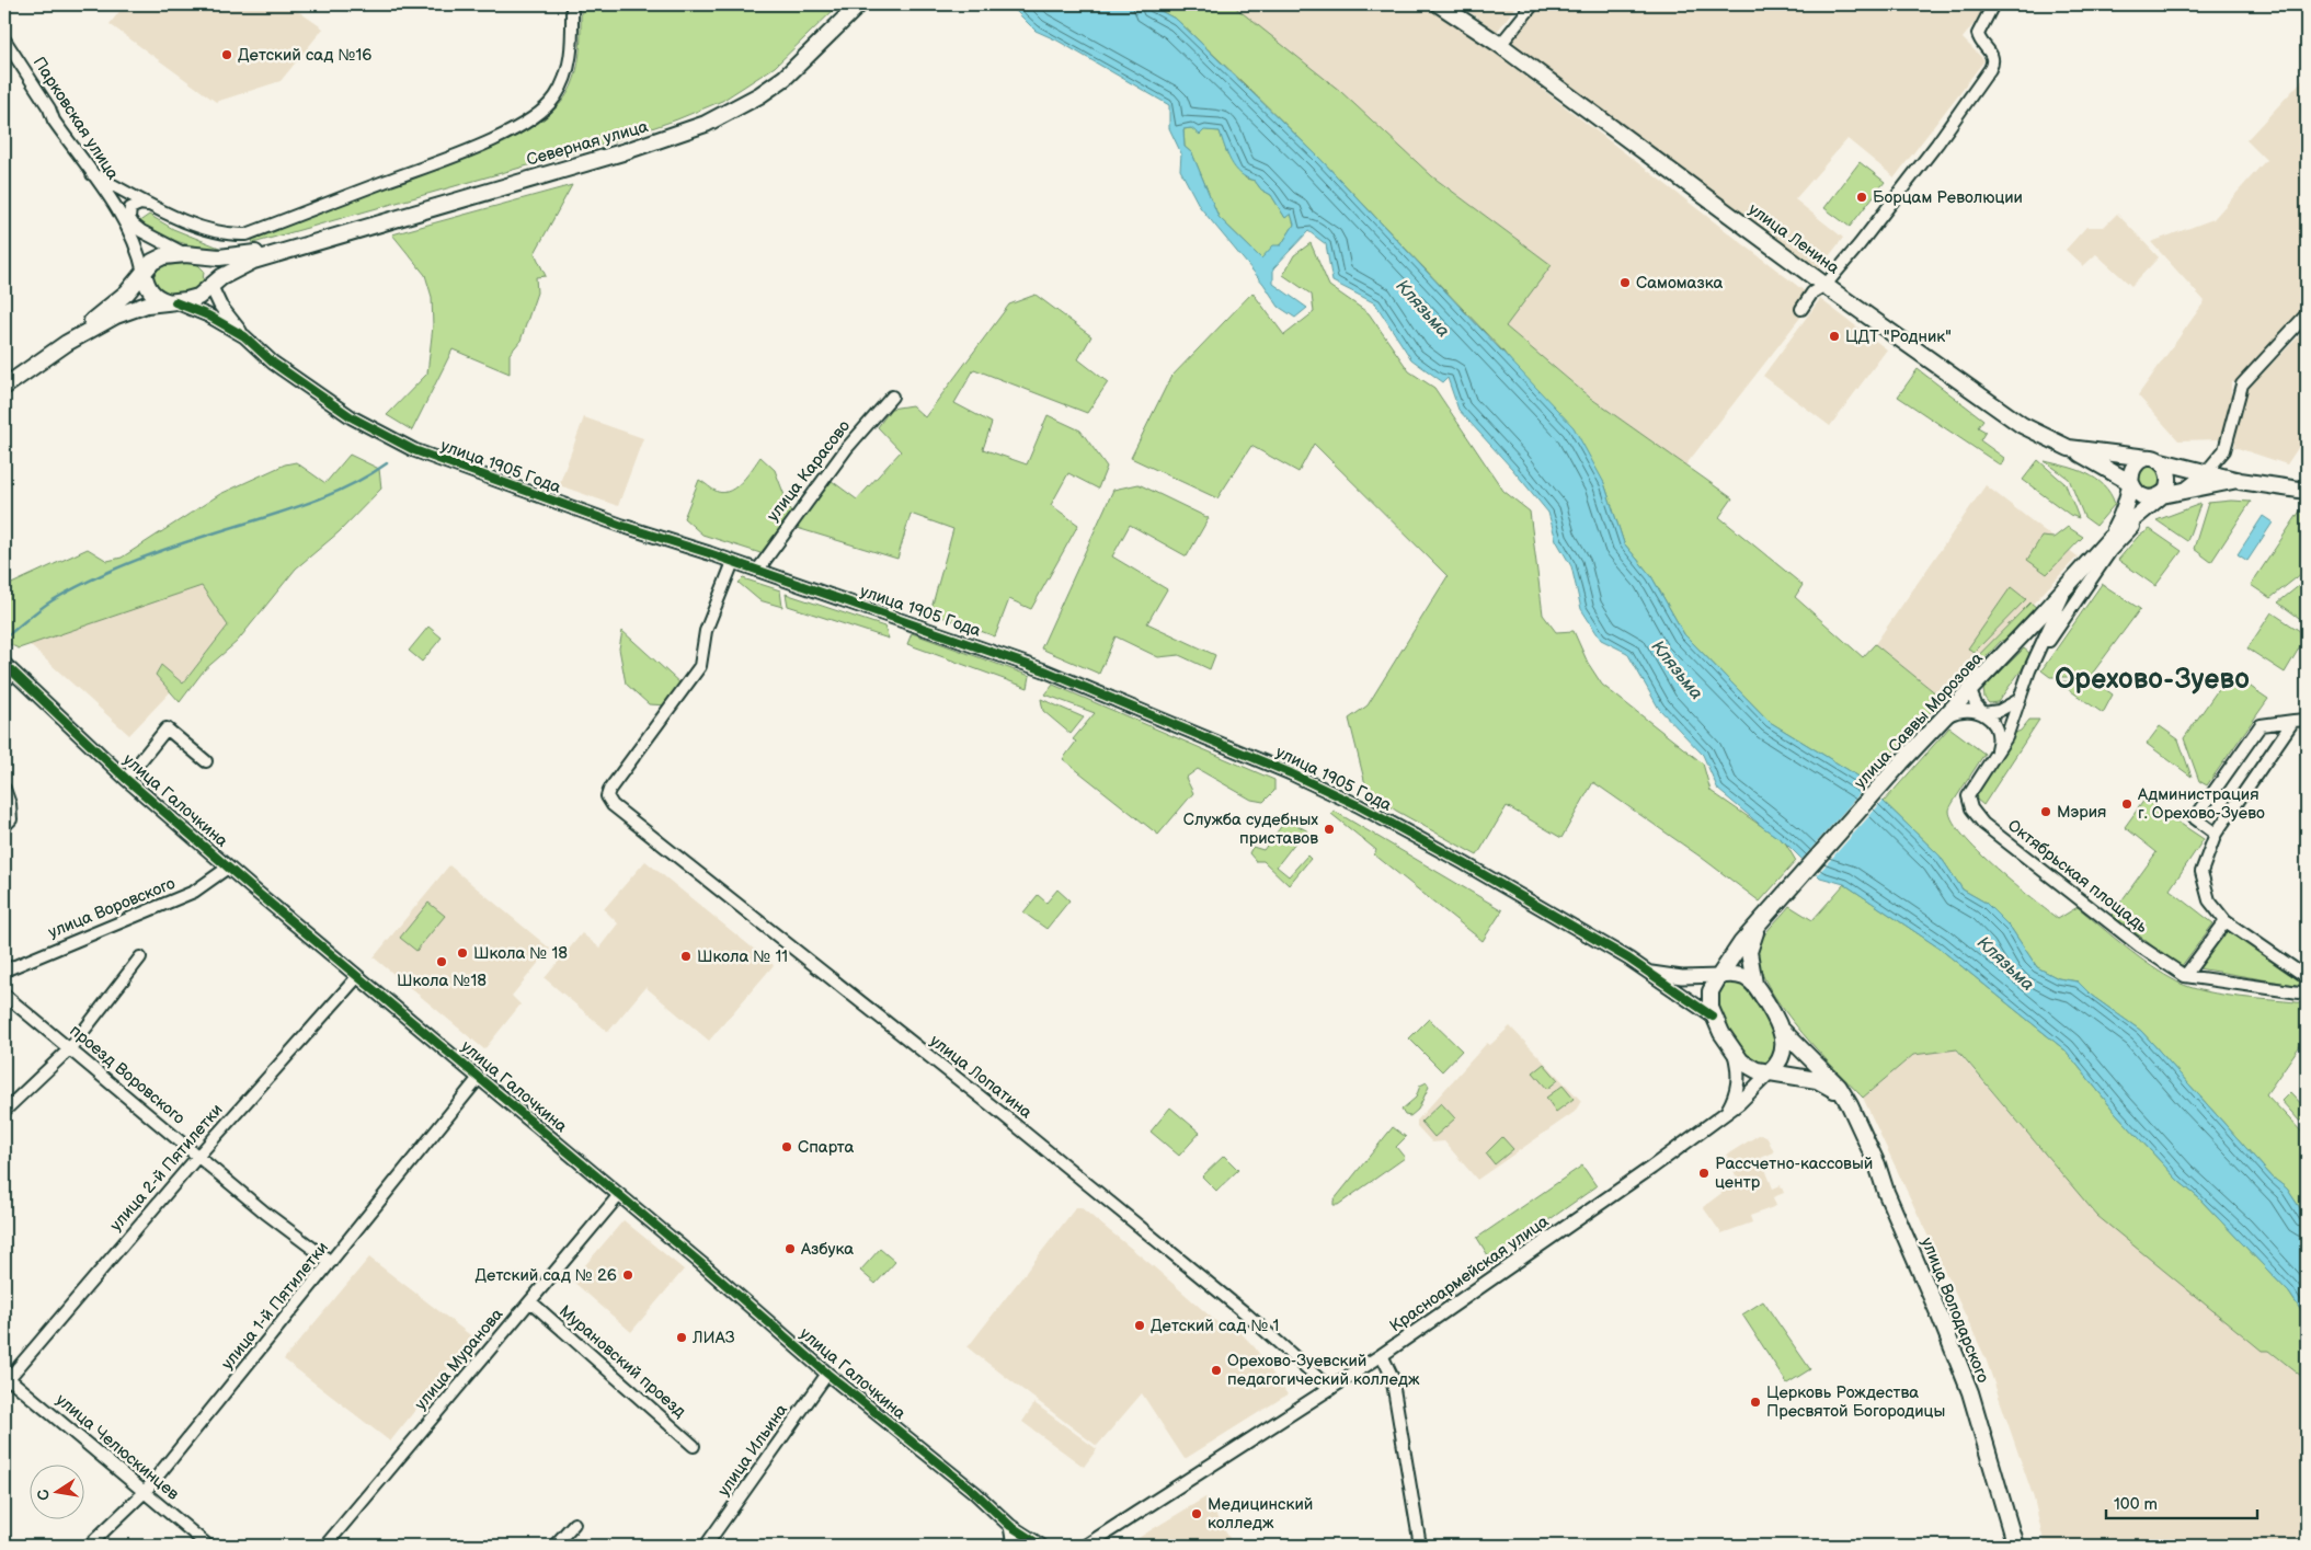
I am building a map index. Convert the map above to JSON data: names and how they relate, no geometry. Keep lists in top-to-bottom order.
{
  "streets": {
    "main road": [
      "Северная улица",
      "улица Ленина",
      "улица Саввы Морозова",
      "улица Володарского"
    ],
    "street": [
      "Парковская улица",
      "улица 1905 Года",
      "улица Карасово",
      "улица Галочкина",
      "Октябрьская площадь",
      "улица Воровского",
      "проезд Воровского",
      "улица Лопатина",
      "улица 2-й Пятилетки",
      "Красноармейская улица",
      "улица 1-й Пятилетки",
      "улица Муранова",
      "Мурановский проезд",
      "улица Челюскинцев",
      "улица Ильина"
    ]
  },
  "crossings": [
    ["Парковская улица", "Северная улица"],
    ["Парковская улица", "улица 1905 Года"],
    ["Северная улица", "улица 1905 Года"],
    ["улица Ленина", "улица Саввы Морозова"],
    ["улица 1905 Года", "улица Карасово"],
    ["улица 1905 Года", "улица Саввы Морозова"],
    ["улица 1905 Года", "улица Лопатина"],
    ["улица Саввы Морозова", "улица Володарского"],
    ["улица Галочкина", "улица Воровского"],
    ["улица Галочкина", "улица 2-й Пятилетки"],
    ["улица Галочкина", "улица 1-й Пятилетки"],
    ["улица Галочкина", "улица Муранова"],
    ["улица Галочкина", "улица Ильина"],
    ["проезд Воровского", "улица 2-й Пятилетки"],
    ["проезд Воровского", "улица 1-й Пятилетки"],
    ["улица Лопатина", "Красноармейская улица"],
    ["улица 2-й Пятилетки", "улица Челюскинцев"],
    ["улица 1-й Пятилетки", "улица Челюскинцев"],
    ["улица Муранова", "Мурановский проезд"]
  ],
  "districts": ["Орехово-Зуево"],
  "water": ["Клязьма"],
  "places": [
    "Детский сад №16",
    "Борцам Революции",
    "Самомазка",
    "ЦДТ \"Родник\"",
    "Администрация г. Орехово-Зуево",
    "Мэрия",
    "Служба судебных приставов",
    "Школа № 18",
    "Школа № 11",
    "Школа №18",
    "Спарта",
    "Рассчетно-кассовый центр",
    "Азбука",
    "Детский сад № 26",
    "Детский сад № 1",
    "ЛИАЗ",
    "Орехово-Зуевский педагогический колледж",
    "Церковь Рождества Пресвятой Богородицы",
    "Медицинский колледж"
  ],
  "scale_bar": "100 m",
  "north": "left"
}
